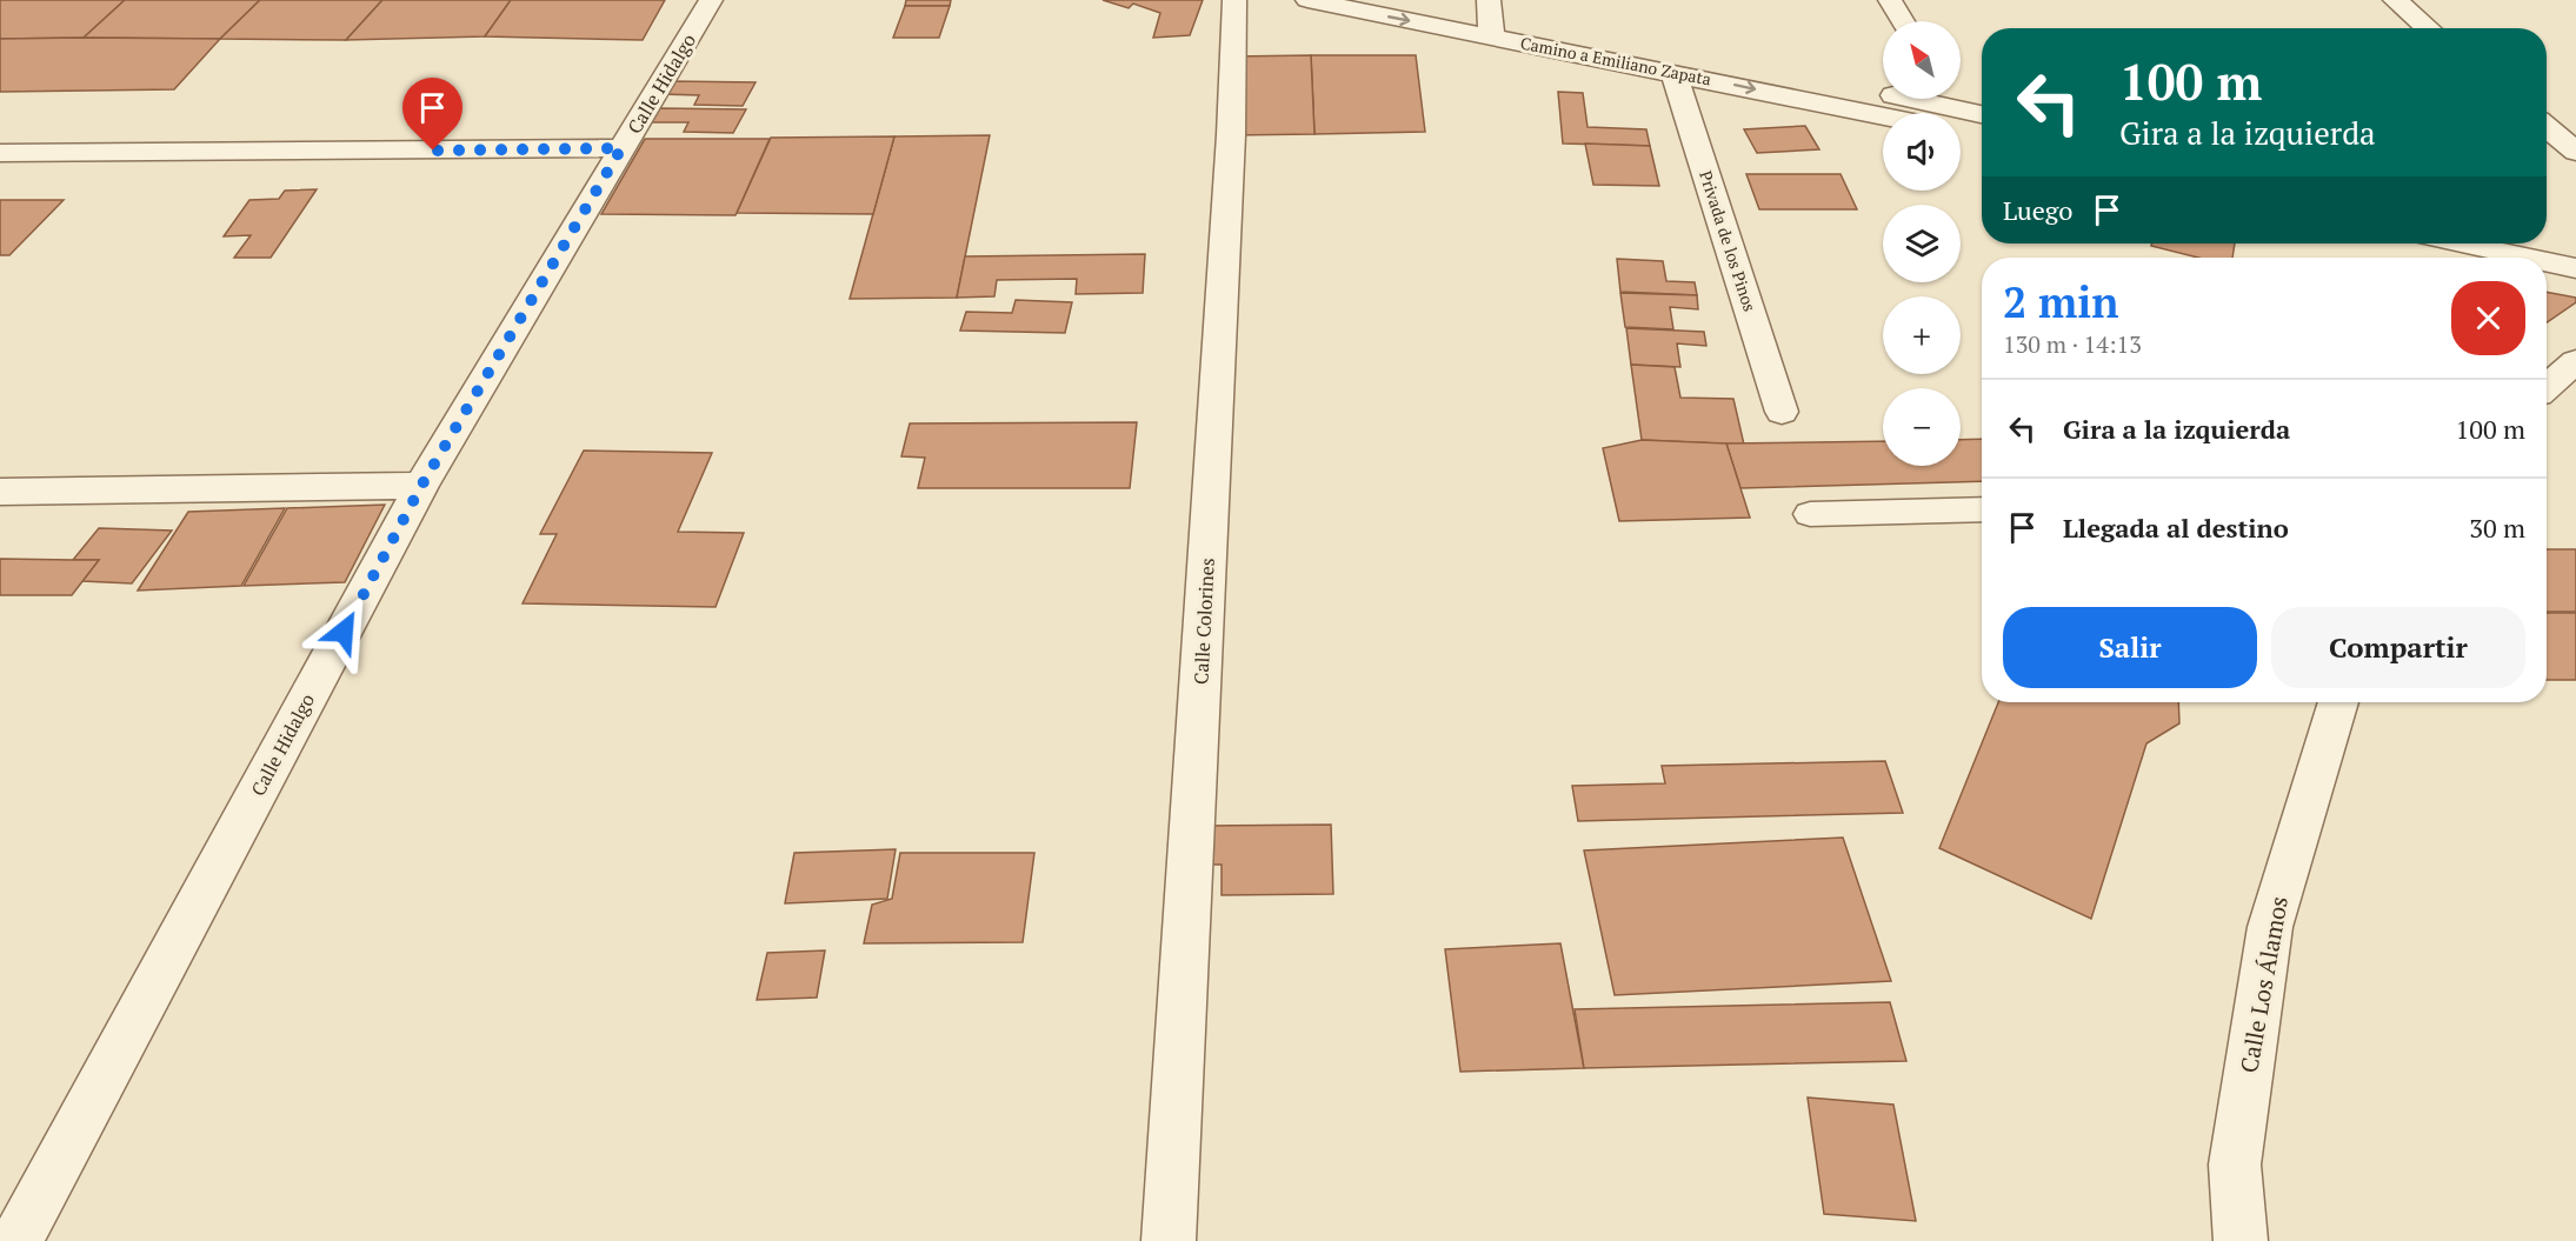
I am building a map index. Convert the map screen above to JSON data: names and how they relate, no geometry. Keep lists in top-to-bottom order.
{
  "streets": {
    "street": [
      "Camino a Emiliano Zapata",
      "Calle Hidalgo",
      "Privada de los Pinos",
      "Calle Colorines",
      "Calle Los Álamos"
    ]
  },
  "crossings": [
    ["Camino a Emiliano Zapata", "Privada de los Pinos"]
  ],
  "north": "top left",
  "page": {
    "map_buttons": ["+", "−"],
    "turn": ["100 m", "Gira a la izquierda"],
    "then": "Luego",
    "heading": ["2 min", "130 m · 14:13"],
    "list": [
      {
        "name": "Gira a la izquierda",
        "value": "100 m"
      },
      {
        "name": "Llegada al destino",
        "value": "30 m"
      }
    ],
    "buttons": ["Salir", "Compartir"]
  }
}
